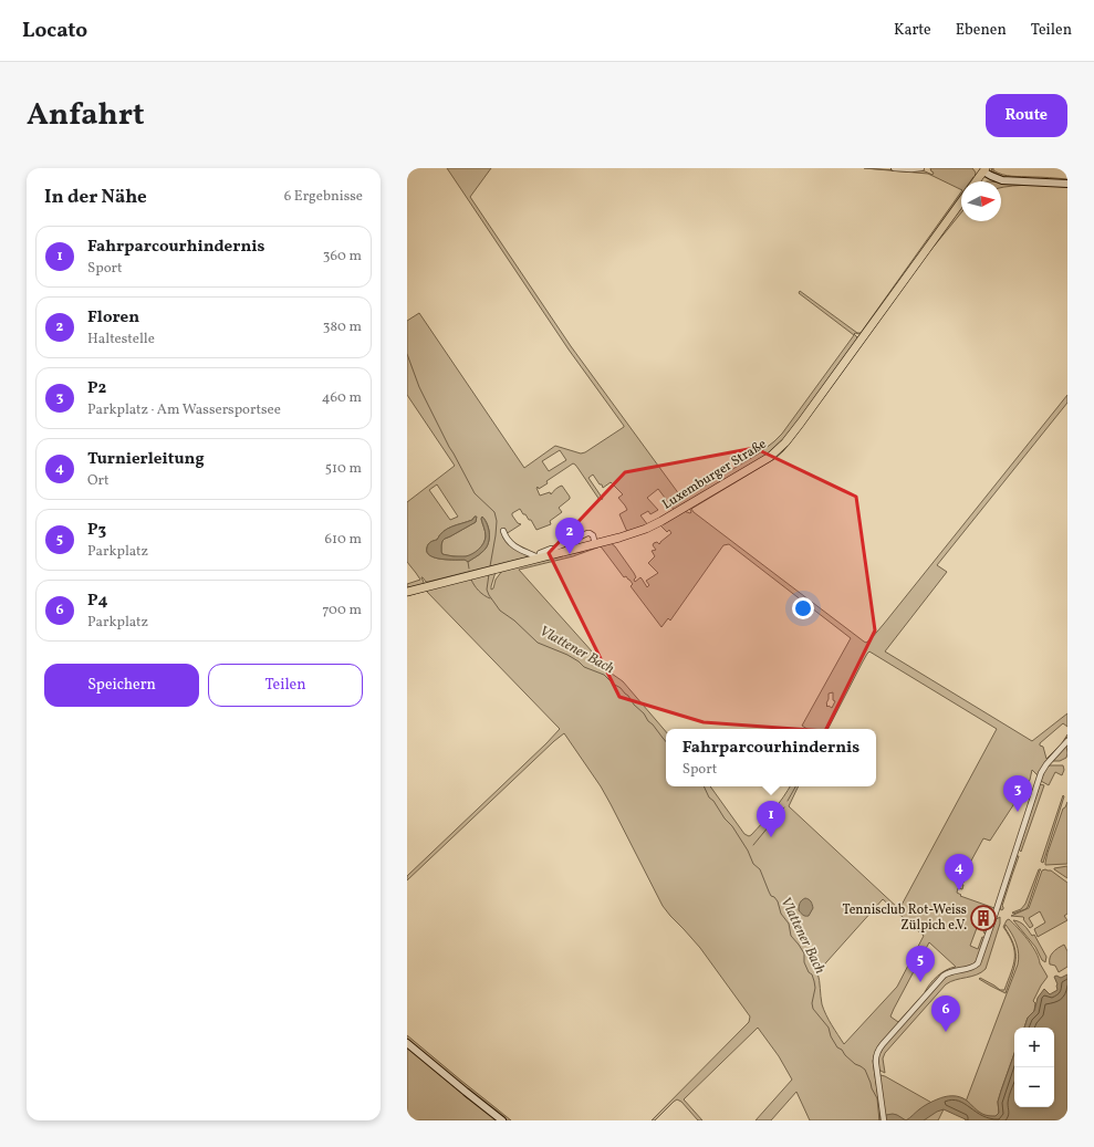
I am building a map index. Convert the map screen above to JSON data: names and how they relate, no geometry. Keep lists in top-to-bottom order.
{
  "streets": {
    "main road": ["Luxemburger Straße"]
  },
  "water": ["Vlattener Bach"],
  "places": {
    "building": ["Tennisclub Rot-Weiss Zülpich e.V."]
  },
  "north": "right",
  "page": {
    "header": "Locato",
    "nav": ["Karte", "Ebenen", "Teilen"],
    "title": "Anfahrt",
    "buttons": [
      "Route",
      ["Speichern", "Teilen"]
    ],
    "heading": ["In der Nähe", "6 Ergebnisse"],
    "list": [
      {
        "mark": "1",
        "name": "Fahrparcourhindernis",
        "note": "Sport",
        "value": "360 m"
      },
      {
        "mark": "2",
        "name": "Floren",
        "note": "Haltestelle",
        "value": "380 m"
      },
      {
        "mark": "3",
        "name": "P2",
        "note": "Parkplatz · Am Wassersportsee",
        "value": "460 m"
      },
      {
        "mark": "4",
        "name": "Turnierleitung",
        "note": "Ort",
        "value": "510 m"
      },
      {
        "mark": "5",
        "name": "P3",
        "note": "Parkplatz",
        "value": "610 m"
      },
      {
        "mark": "6",
        "name": "P4",
        "note": "Parkplatz",
        "value": "700 m"
      }
    ],
    "pins": [
      "2",
      "3",
      "1",
      "4",
      "5",
      "6"
    ],
    "popup": ["Fahrparcourhindernis", "Sport"],
    "map_buttons": ["+", "−"]
  }
}
